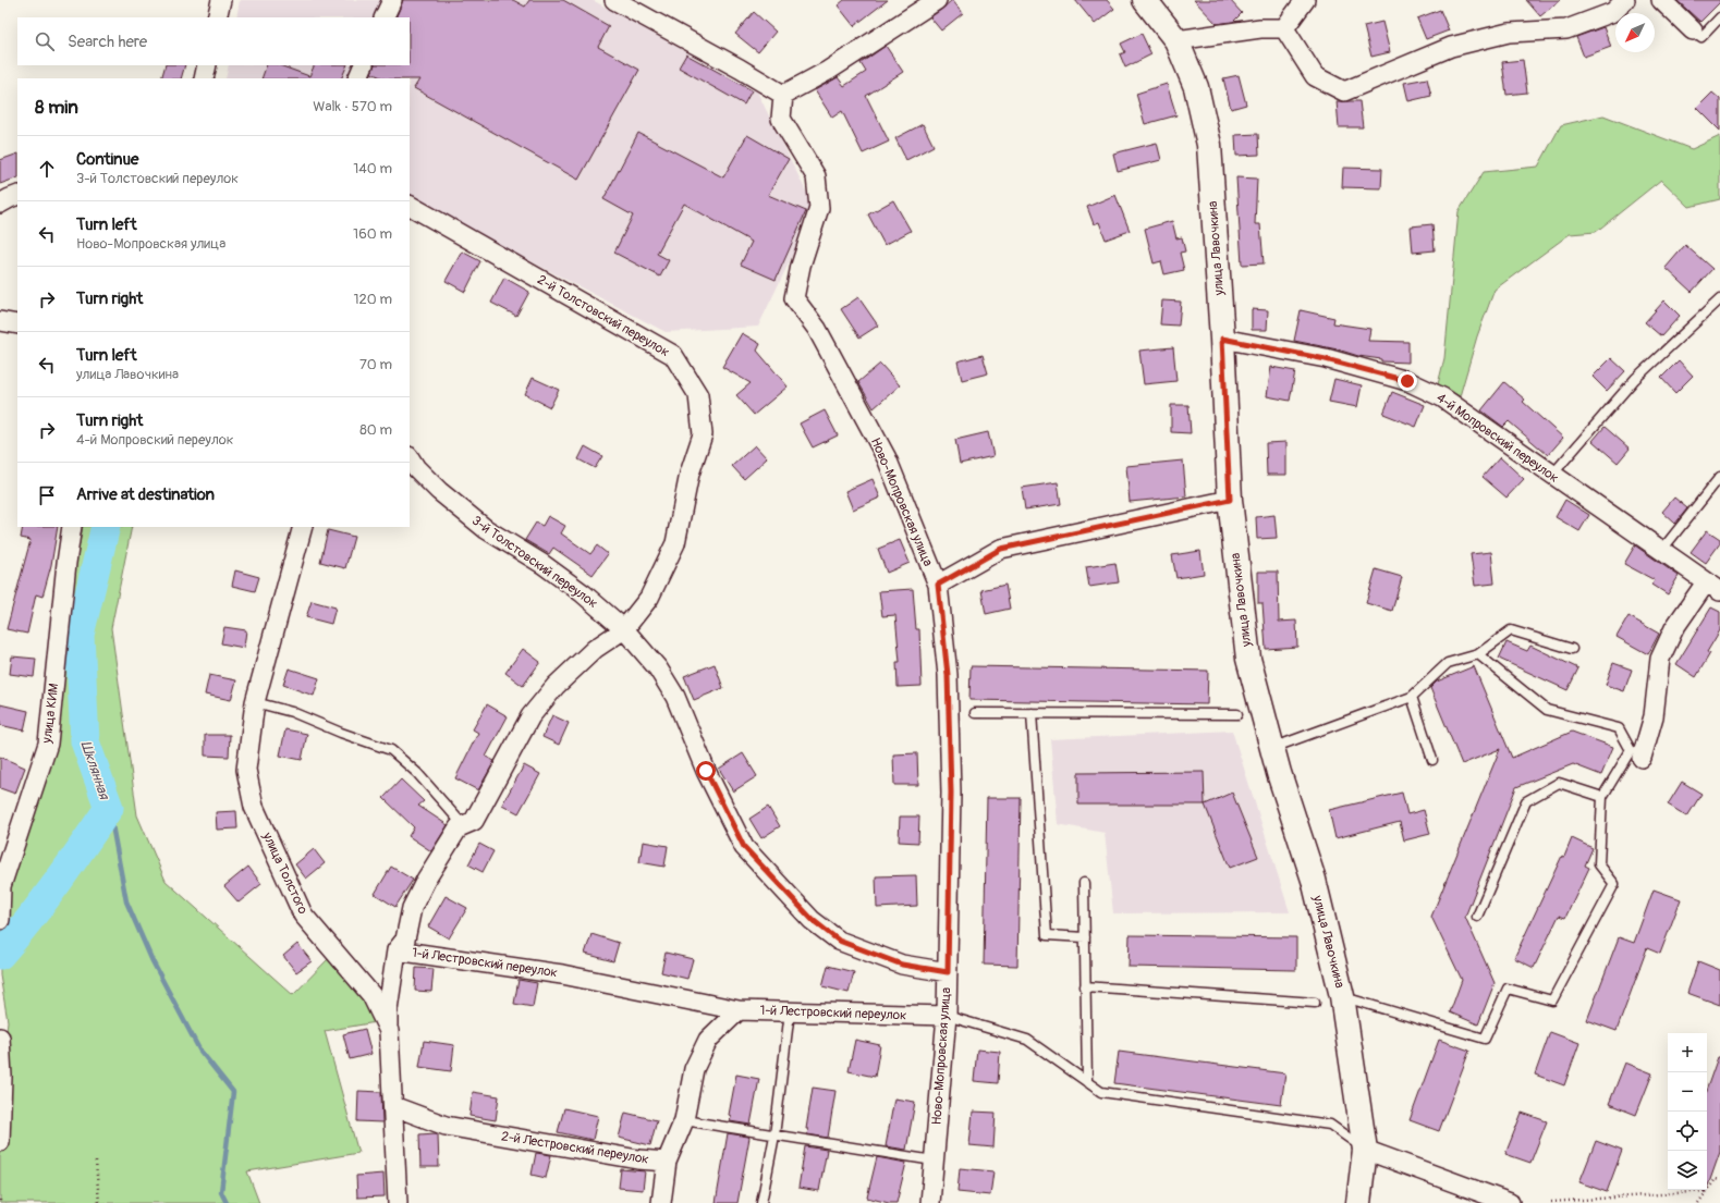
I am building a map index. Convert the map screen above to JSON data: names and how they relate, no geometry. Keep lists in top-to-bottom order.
{
  "streets": {
    "main road": ["улица Лавочкина"],
    "street": [
      "2-й Толстовский переулок",
      "4-й Мопровский переулок",
      "Ново-Мопровская улица",
      "3-й Толстовский переулок",
      "улица КИМ",
      "улица Толстого",
      "1-й Лестровский переулок",
      "2-й Лестровский переулок"
    ]
  },
  "crossings": [
    ["улица Лавочкина", "4-й Мопровский переулок"],
    ["2-й Толстовский переулок", "3-й Толстовский переулок"],
    ["2-й Толстовский переулок", "1-й Лестровский переулок"],
    ["Ново-Мопровская улица", "3-й Толстовский переулок"],
    ["Ново-Мопровская улица", "1-й Лестровский переулок"],
    ["3-й Толстовский переулок", "1-й Лестровский переулок"],
    ["улица Толстого", "2-й Лестровский переулок"],
    ["1-й Лестровский переулок", "2-й Лестровский переулок"]
  ],
  "water": ["Шклянная"],
  "north": "bottom left",
  "page": {
    "search": "Search here",
    "heading": ["8 min", "Walk · 570 m"],
    "list": [
      ["Continue", "3-й Толстовский переулок", "140 m"],
      ["Turn left", "Ново-Мопровская улица", "160 m"],
      ["Turn right", "120 m"],
      ["Turn left", "улица Лавочкина", "70 m"],
      ["Turn right", "4-й Мопровский переулок", "80 m"],
      "Arrive at destination"
    ],
    "map_buttons": ["+", "−"]
  }
}
